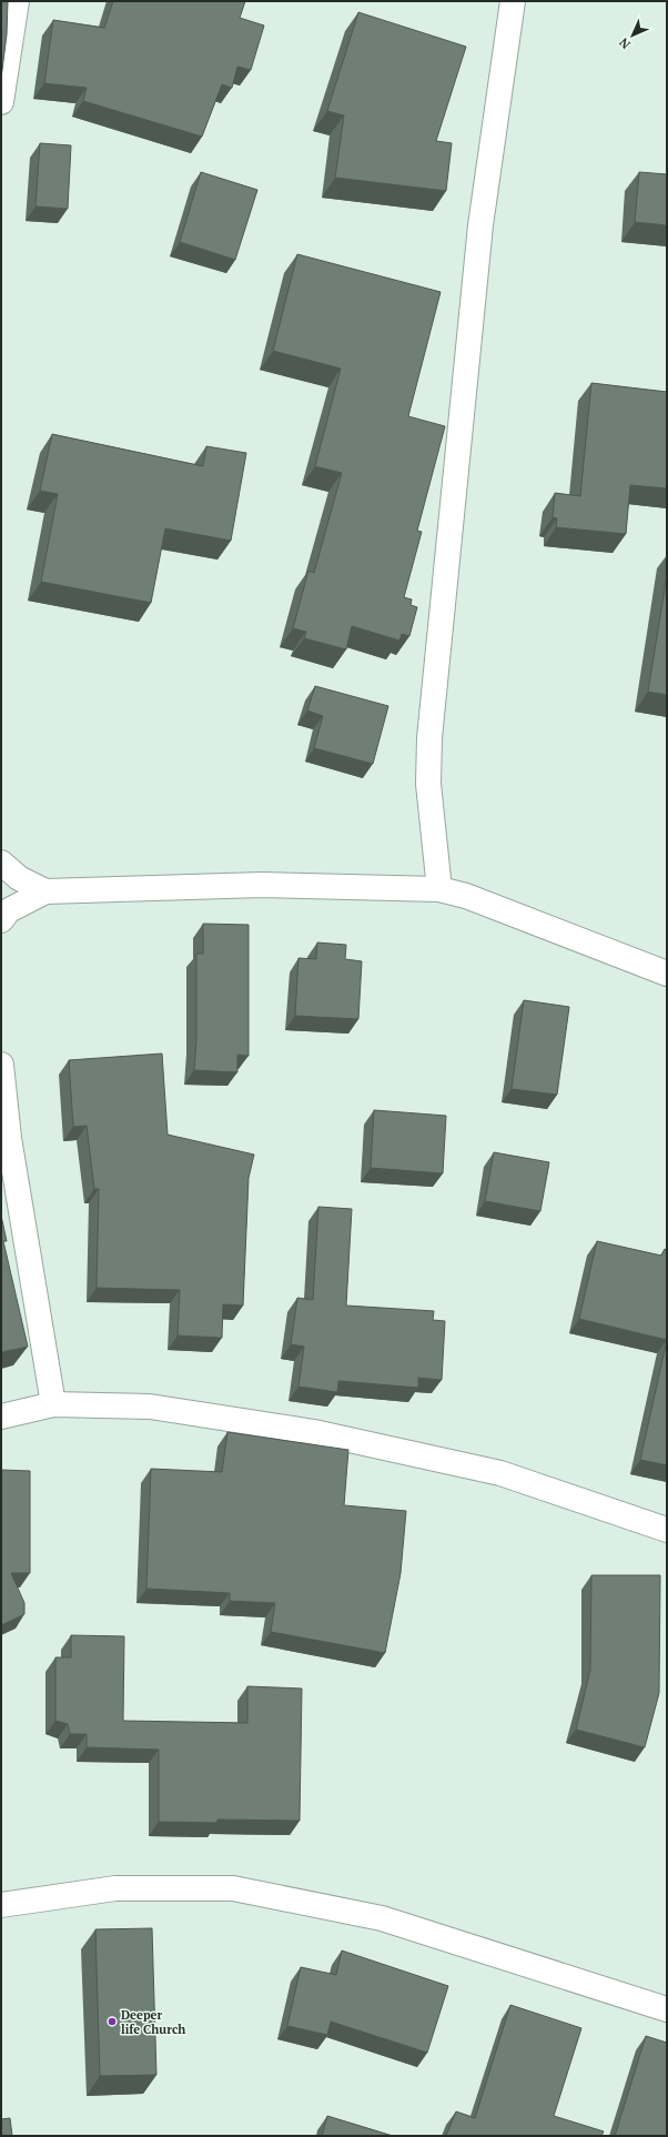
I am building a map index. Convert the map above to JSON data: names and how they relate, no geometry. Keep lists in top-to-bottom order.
{
  "places": ["Deeper life Church"],
  "north": "bottom left"
}
